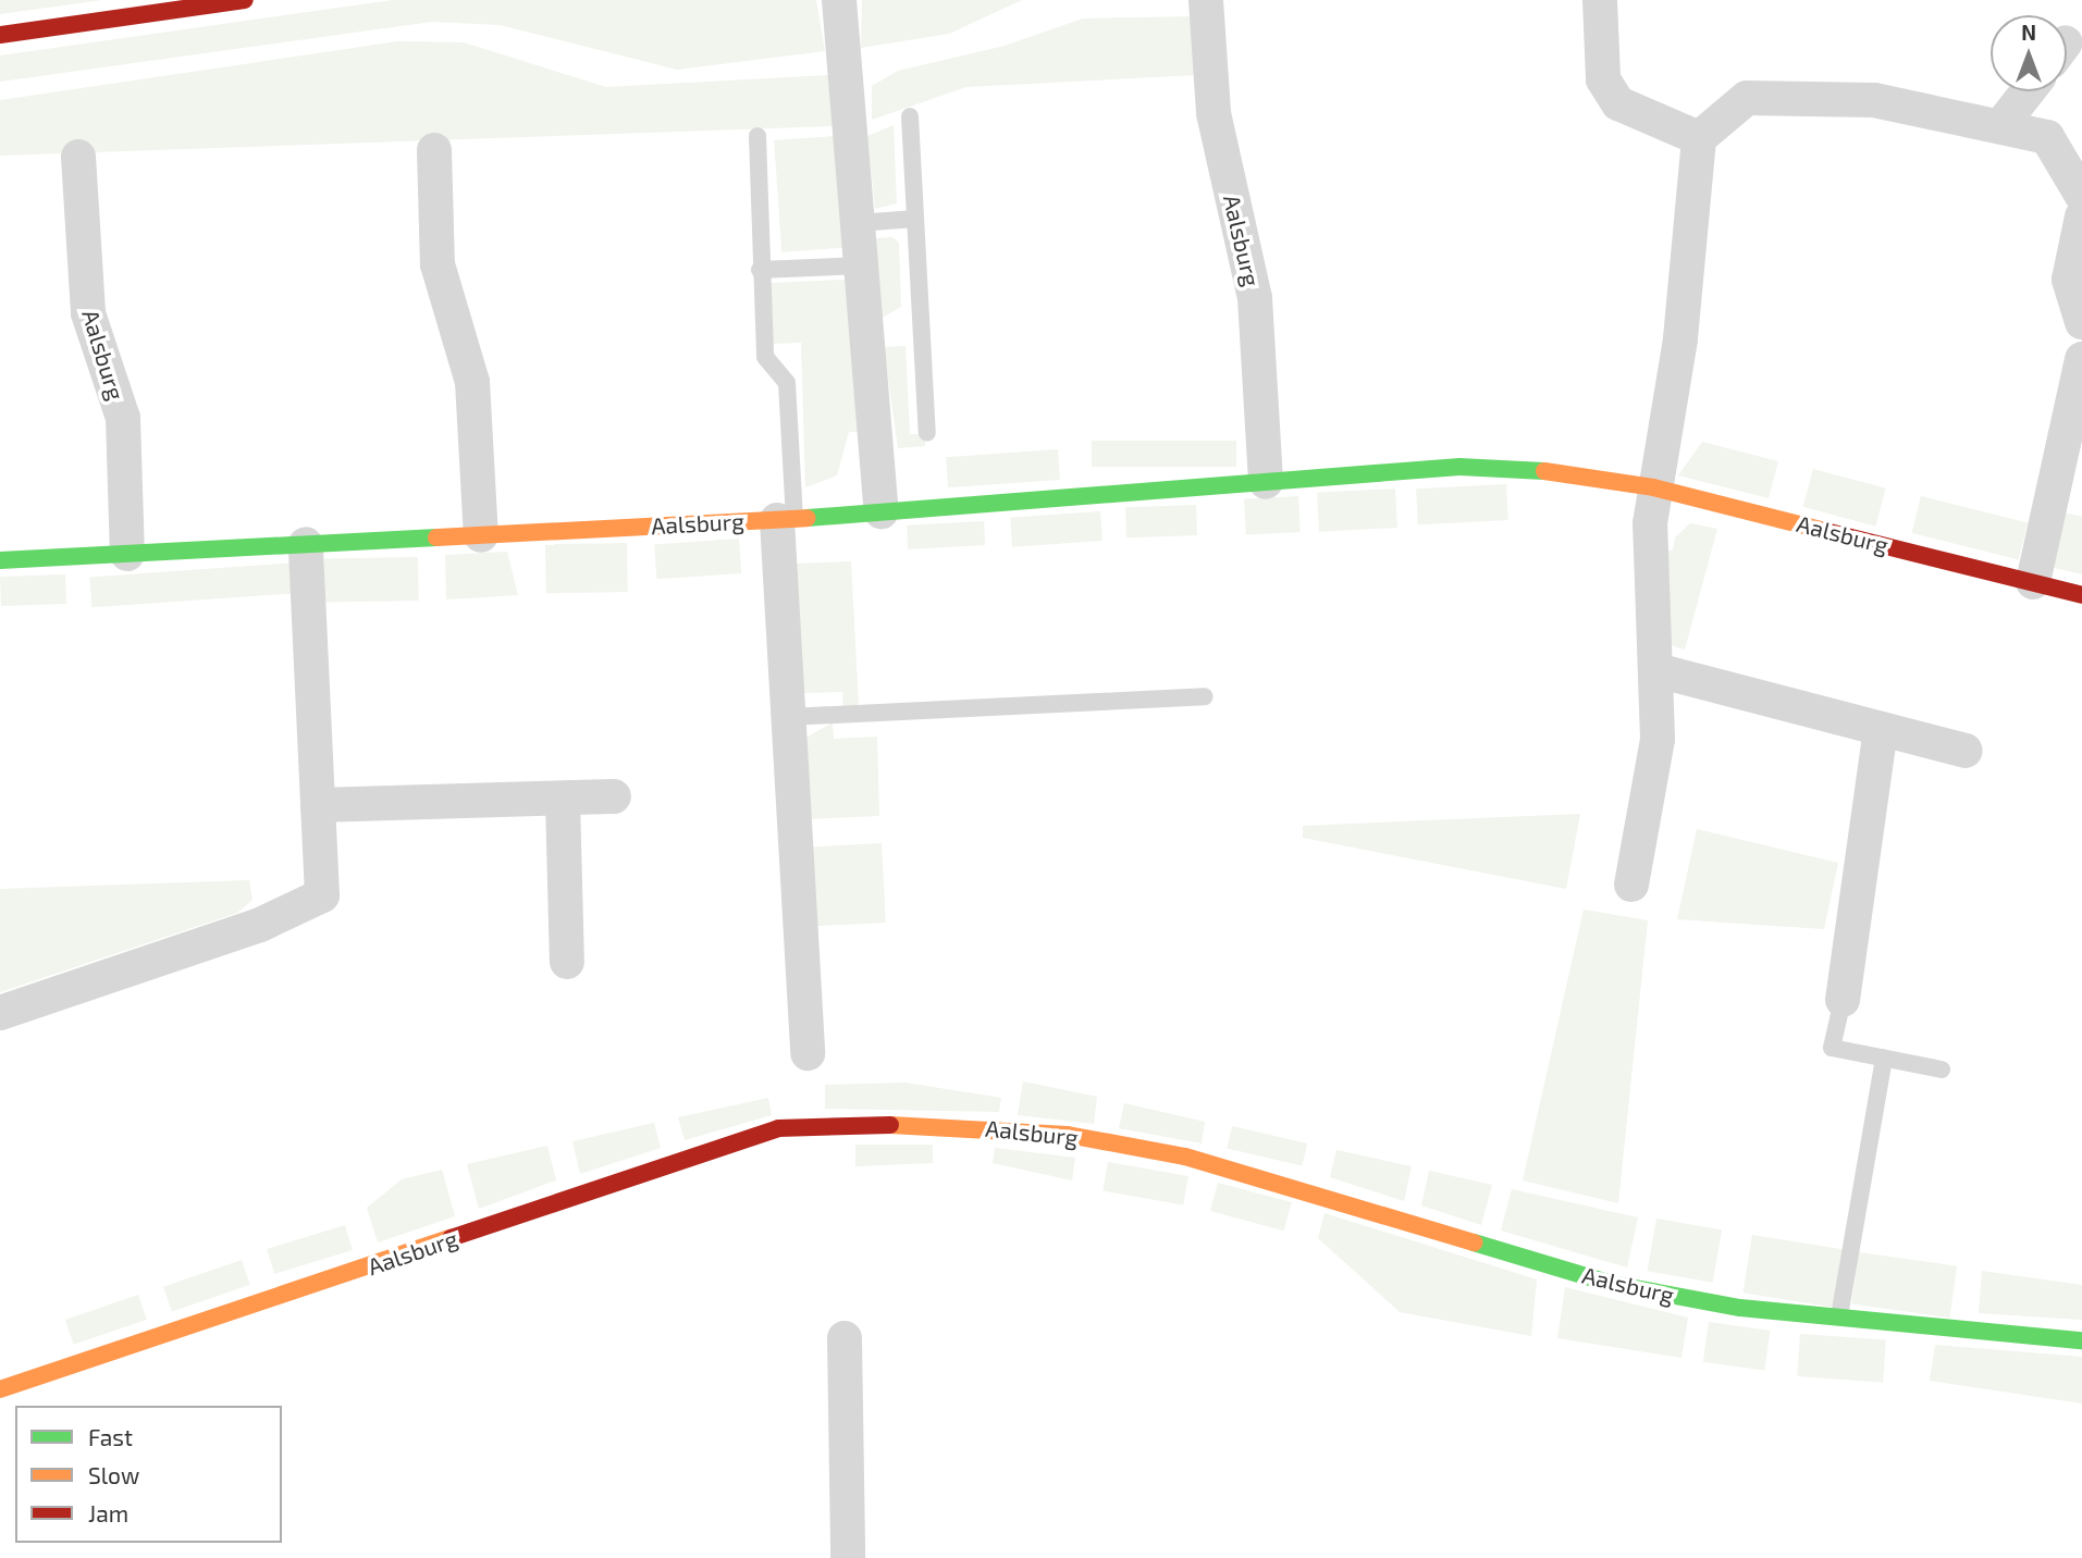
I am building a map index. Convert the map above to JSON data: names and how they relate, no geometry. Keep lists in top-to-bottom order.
{
  "streets": {
    "street": ["Aalsburg"]
  },
  "legend": ["Fast", "Slow", "Jam"],
  "north": "top"
}
